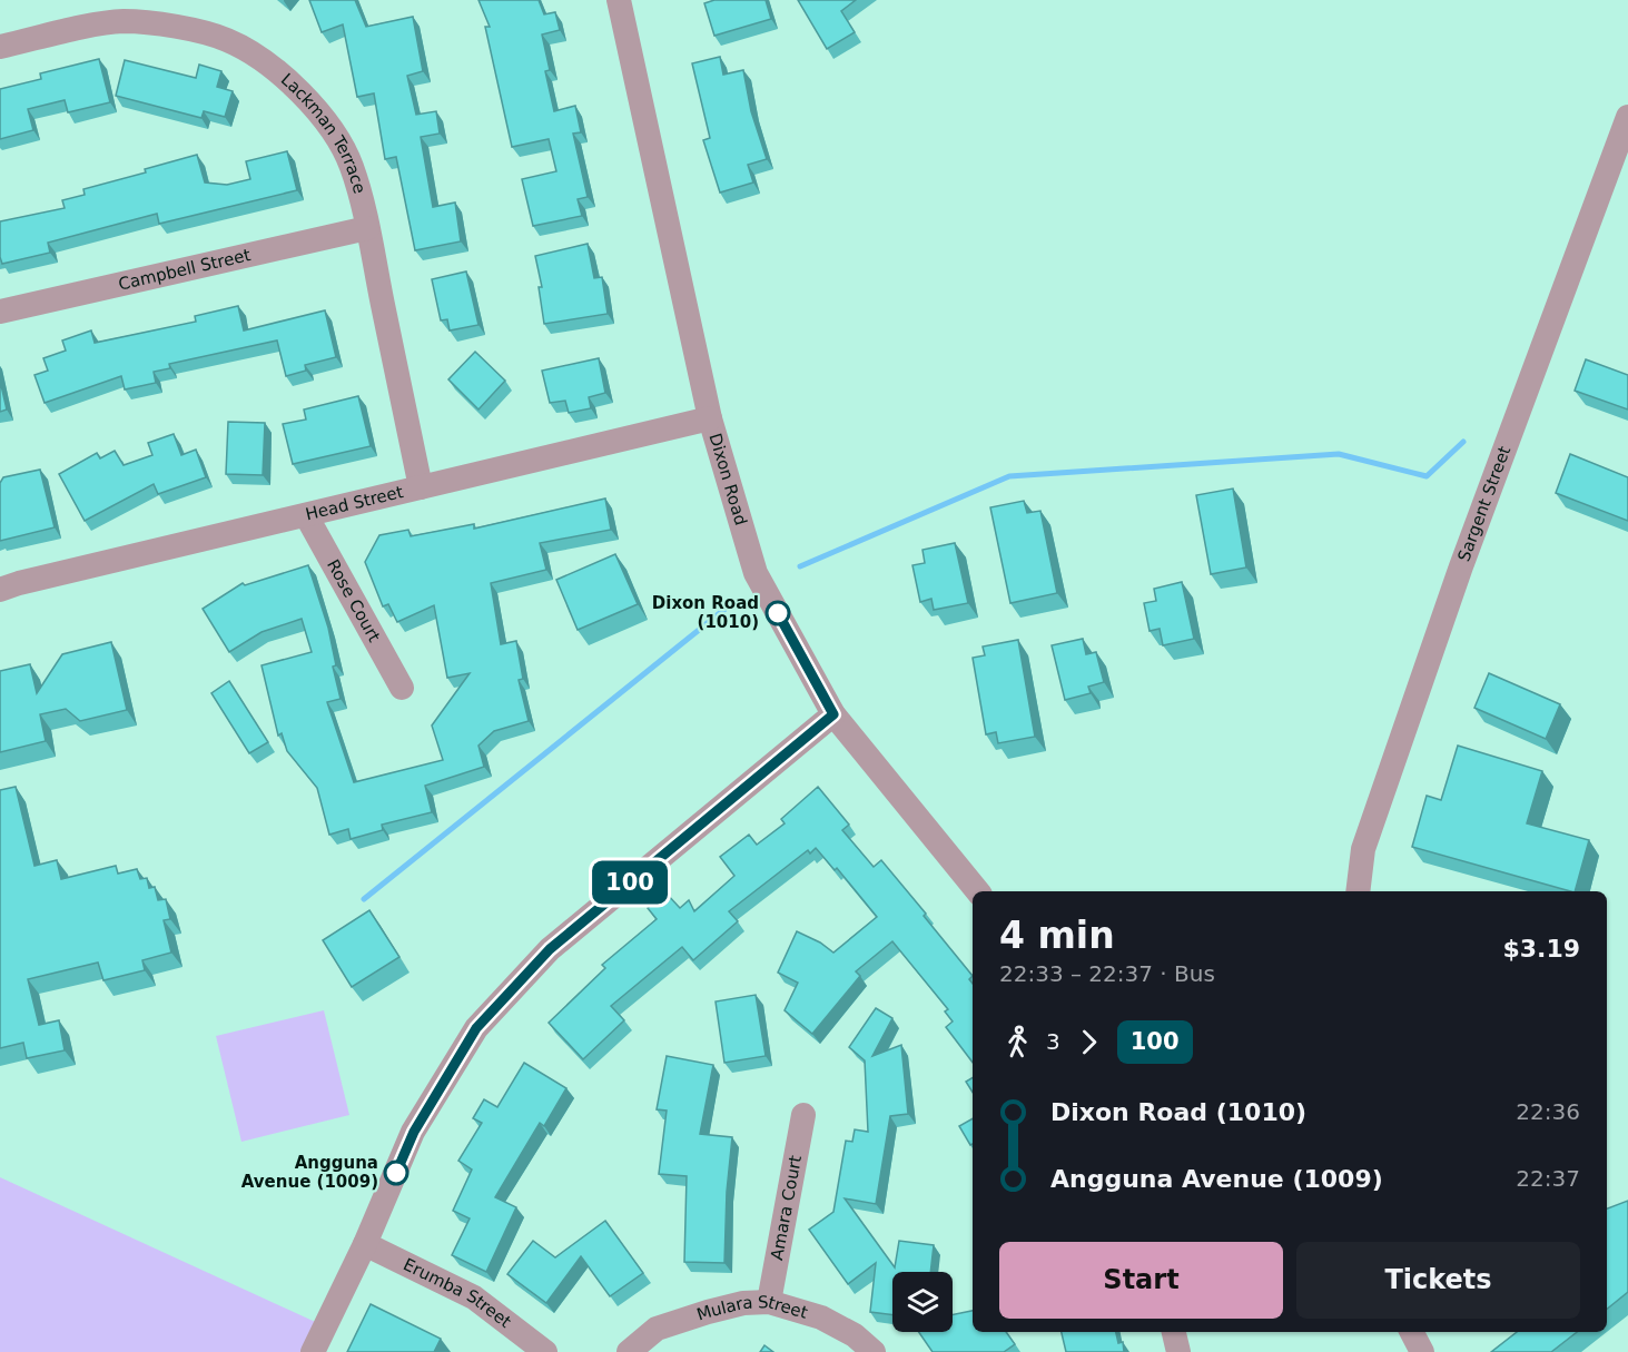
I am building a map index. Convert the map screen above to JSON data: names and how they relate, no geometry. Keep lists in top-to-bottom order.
{
  "streets": {
    "street": [
      "Lackman Terrace",
      "Campbell Street",
      "Dixon Road",
      "Head Street",
      "Sargent Street",
      "Rose Court",
      "Amara Court",
      "Erumba Street",
      "Mulara Street"
    ]
  },
  "crossings": [
    ["Lackman Terrace", "Campbell Street"],
    ["Lackman Terrace", "Head Street"],
    ["Dixon Road", "Head Street"],
    ["Head Street", "Rose Court"],
    ["Amara Court", "Mulara Street"]
  ],
  "places": ["Dixon Road (1010)", "Angguna Avenue (1009)"],
  "lines": ["bus line 100"],
  "page": {
    "on_map": "100",
    "heading": ["4 min", "22:33 – 22:37 · Bus", "$3.19"],
    "legs": ["3", "100"],
    "list": [
      {
        "name": "Dixon Road (1010)",
        "value": "22:36"
      },
      {
        "name": "Angguna Avenue (1009)",
        "value": "22:37"
      }
    ],
    "buttons": ["Start", "Tickets"]
  }
}
